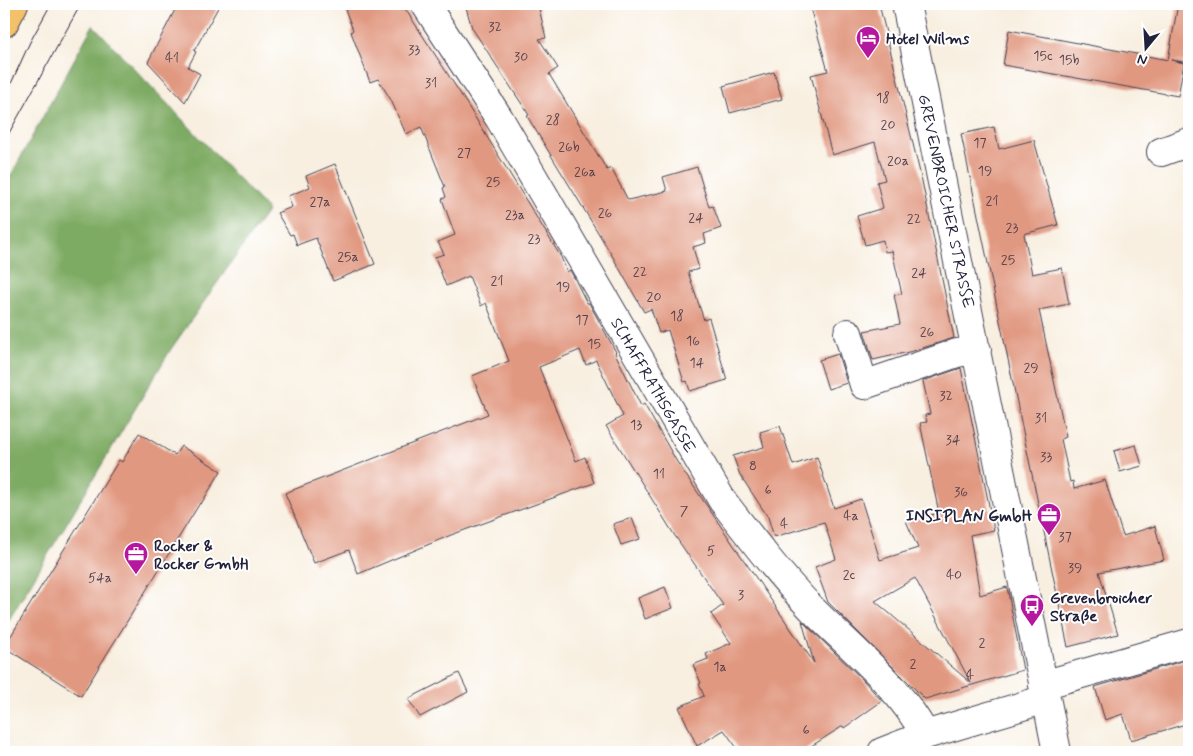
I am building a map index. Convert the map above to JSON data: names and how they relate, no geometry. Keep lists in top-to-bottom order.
{
  "streets": {
    "street": ["GREVENBROICHER STRASSE", "SCHAFFRATHSGASSE"]
  },
  "places": {
    "hotel": ["Hotel Wilms"],
    "office": ["INSIPLAN GmbH", "Rocker & Rocker GmbH"],
    "bus stop": ["Grevenbroicher Straße"]
  },
  "house_numbers": [
    "32",
    "33",
    "15c",
    "30",
    "41",
    "15b",
    "31",
    "18",
    "28",
    "20",
    "17",
    "26b",
    "27",
    "20a",
    "19",
    "26a",
    "25",
    "21",
    "27a",
    "26",
    "23a",
    "24",
    "22",
    "23",
    "23",
    "25a",
    "25",
    "22",
    "24",
    "21",
    "19",
    "20",
    "18",
    "17",
    "26",
    "16",
    "15",
    "14",
    "29",
    "32",
    "31",
    "13",
    "34",
    "33",
    "8",
    "11",
    "6",
    "36",
    "7",
    "4a",
    "4",
    "37",
    "5",
    "39",
    "2c",
    "40",
    "54a",
    "3",
    "2",
    "2",
    "1a",
    "4",
    "6"
  ],
  "north": "bottom"
}
